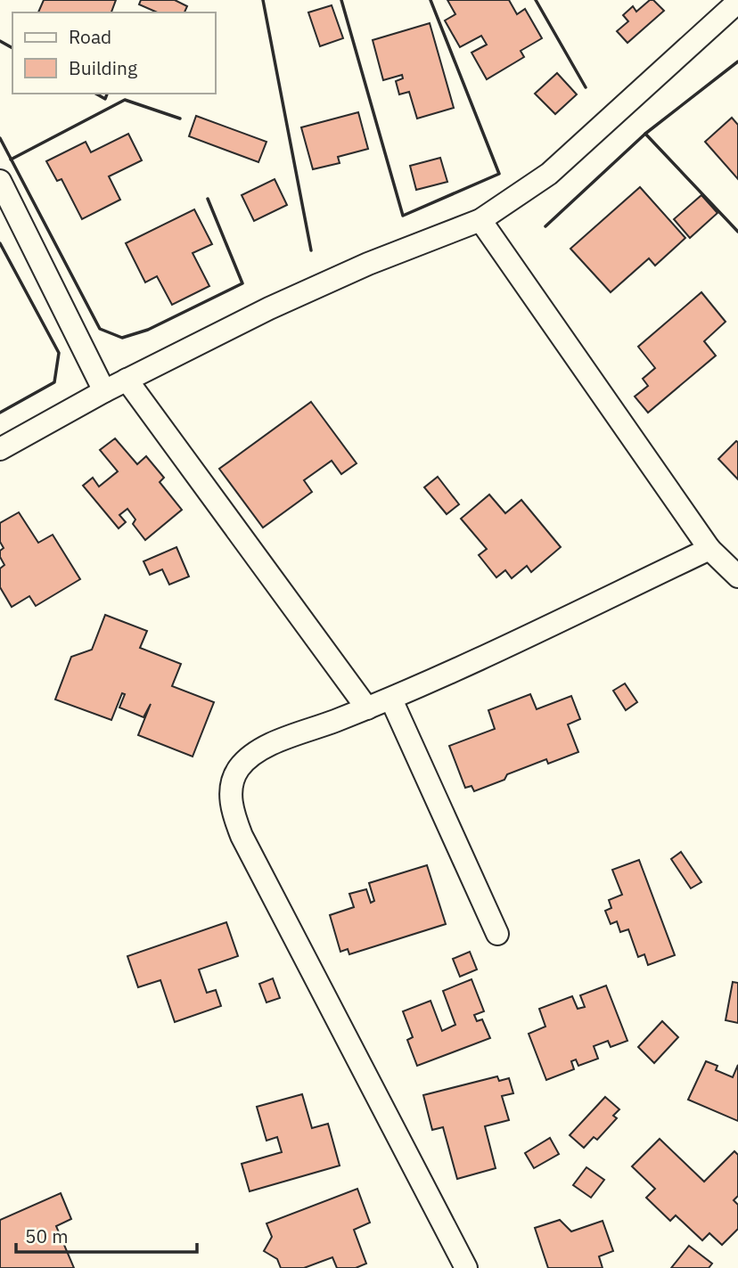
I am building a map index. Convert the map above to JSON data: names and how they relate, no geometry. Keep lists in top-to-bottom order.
{
  "legend": ["Road", "Building"],
  "scale_bar": "50 m"
}
